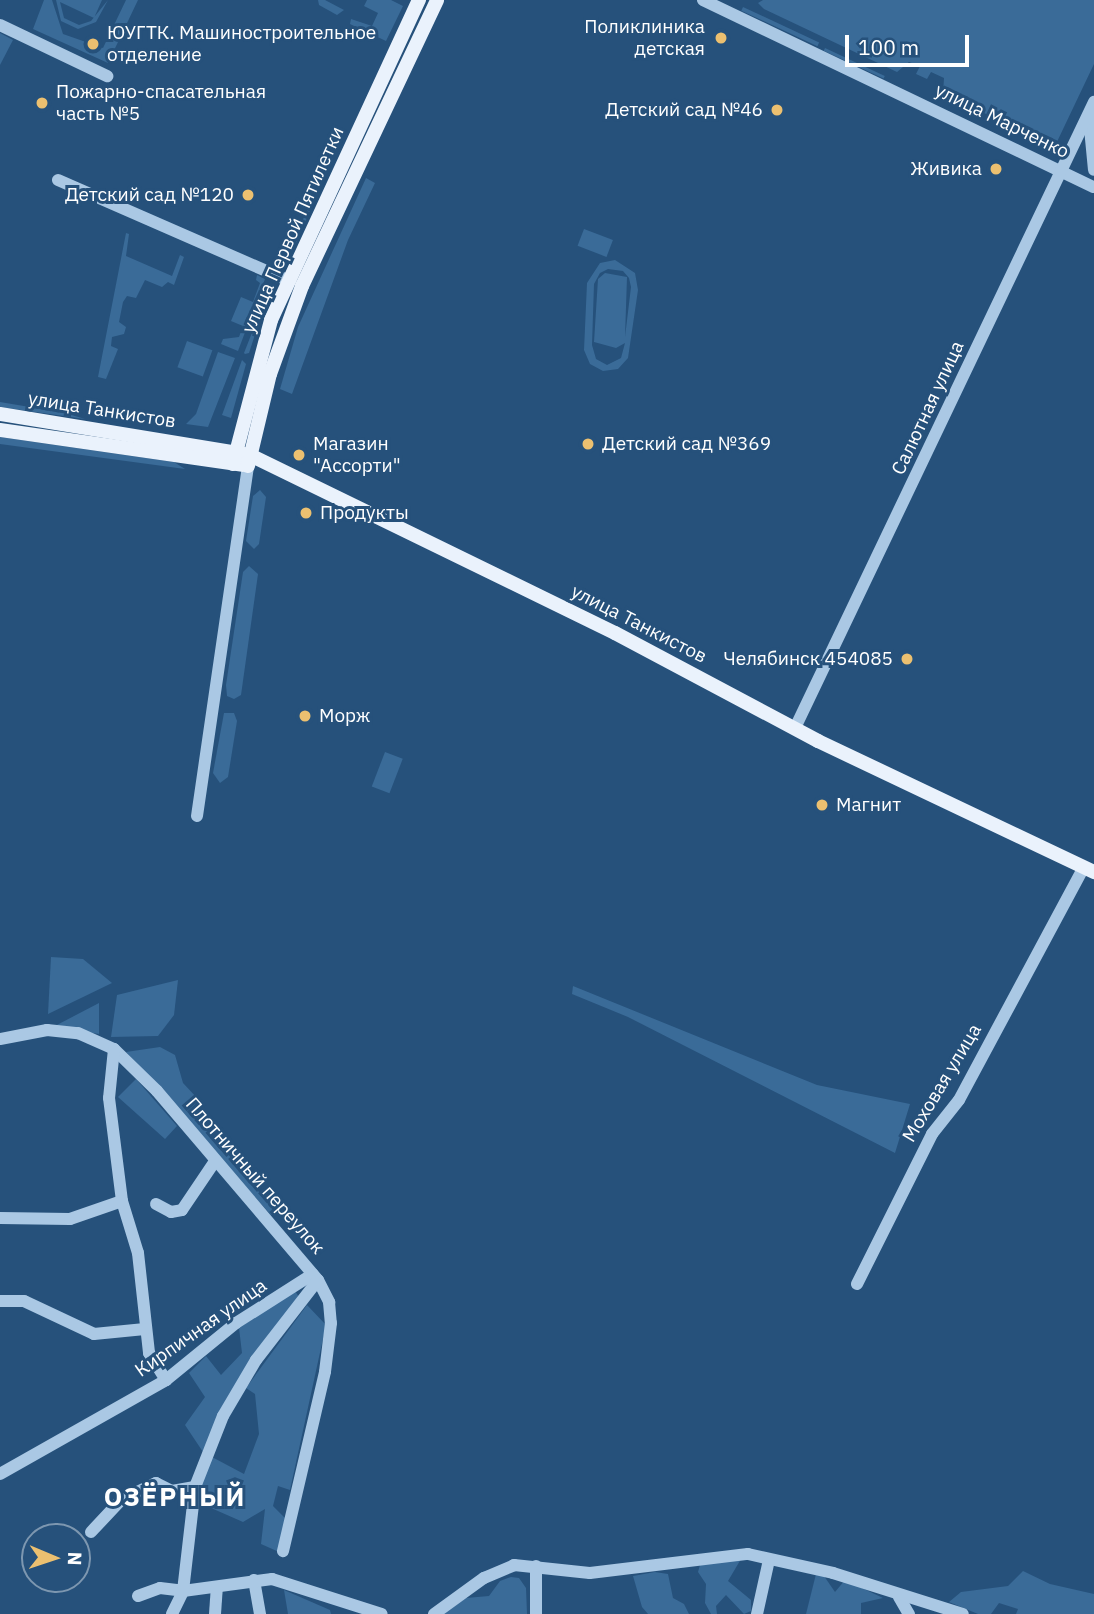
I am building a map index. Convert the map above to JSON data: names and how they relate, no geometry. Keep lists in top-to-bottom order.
{
  "streets": {
    "main road": ["улица Первой Пятилетки", "улица Танкистов"],
    "street": [
      "улица Марченко",
      "Салютная улица",
      "Моховая улица",
      "Плотничный переулок",
      "Кирпичная улица"
    ]
  },
  "crossings": [
    ["улица Марченко", "Салютная улица"],
    ["улица Первой Пятилетки", "улица Танкистов"],
    ["Салютная улица", "улица Танкистов"],
    ["улица Танкистов", "Моховая улица"],
    ["Плотничный переулок", "Кирпичная улица"]
  ],
  "districts": ["ОЗЁРНЫЙ"],
  "places": [
    "Поликлиника детская",
    "ЮУГТК. Машиностроительное отделение",
    "Пожарно-спасательная часть №5",
    "Детский сад №46",
    "Живика",
    "Детский сад №120",
    "Детский сад №369",
    "Магазин \"Ассорти\"",
    "Продукты",
    "Челябинск 454085",
    "Морж",
    "Магнит"
  ],
  "scale_bar": "100 m",
  "north": "right"
}
